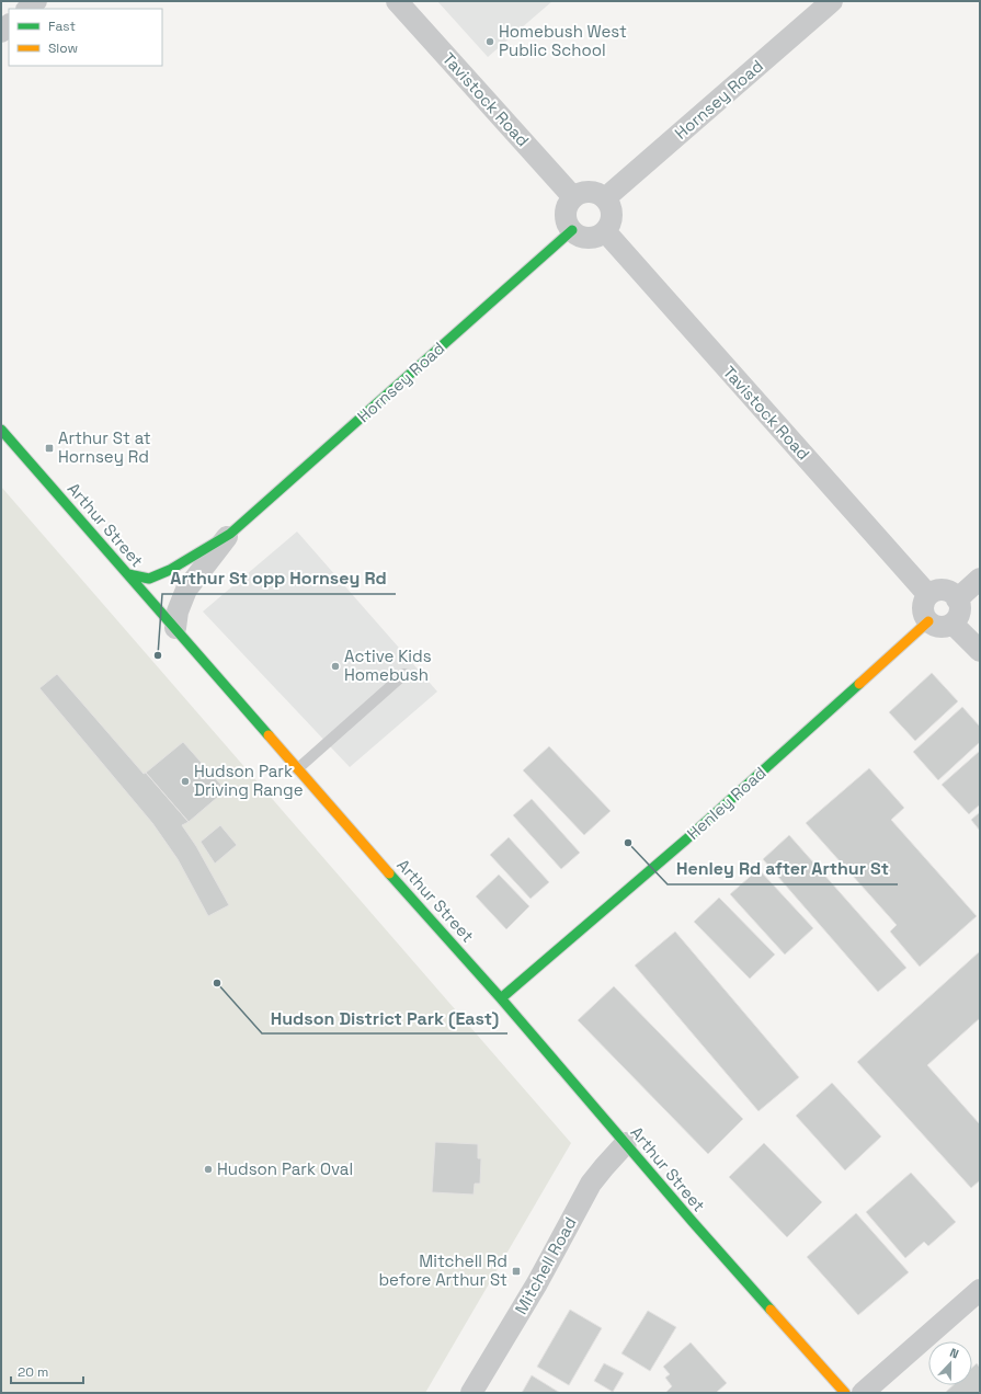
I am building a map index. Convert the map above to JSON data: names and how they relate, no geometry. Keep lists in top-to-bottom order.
{
  "streets": {
    "main road": ["Hornsey Road", "Arthur Street", "Henley Road"],
    "street": ["Tavistock Road", "Mitchell Road"]
  },
  "crossings": [
    ["Tavistock Road", "Hornsey Road"],
    ["Tavistock Road", "Henley Road"],
    ["Hornsey Road", "Arthur Street"],
    ["Arthur Street", "Henley Road"],
    ["Arthur Street", "Mitchell Road"]
  ],
  "places": {
    "other": [
      "Homebush West Public School",
      "Arthur St opp Hornsey Rd",
      "Active Kids Homebush",
      "Hudson Park Driving Range",
      "Henley Rd after Arthur St",
      "Hudson District Park (East)",
      "Hudson Park Oval"
    ],
    "transit": ["Arthur St at Hornsey Rd", "Mitchell Rd before Arthur St"]
  },
  "legend": ["Fast", "Slow"],
  "scale_bar": "20 m",
  "north": "top"
}
